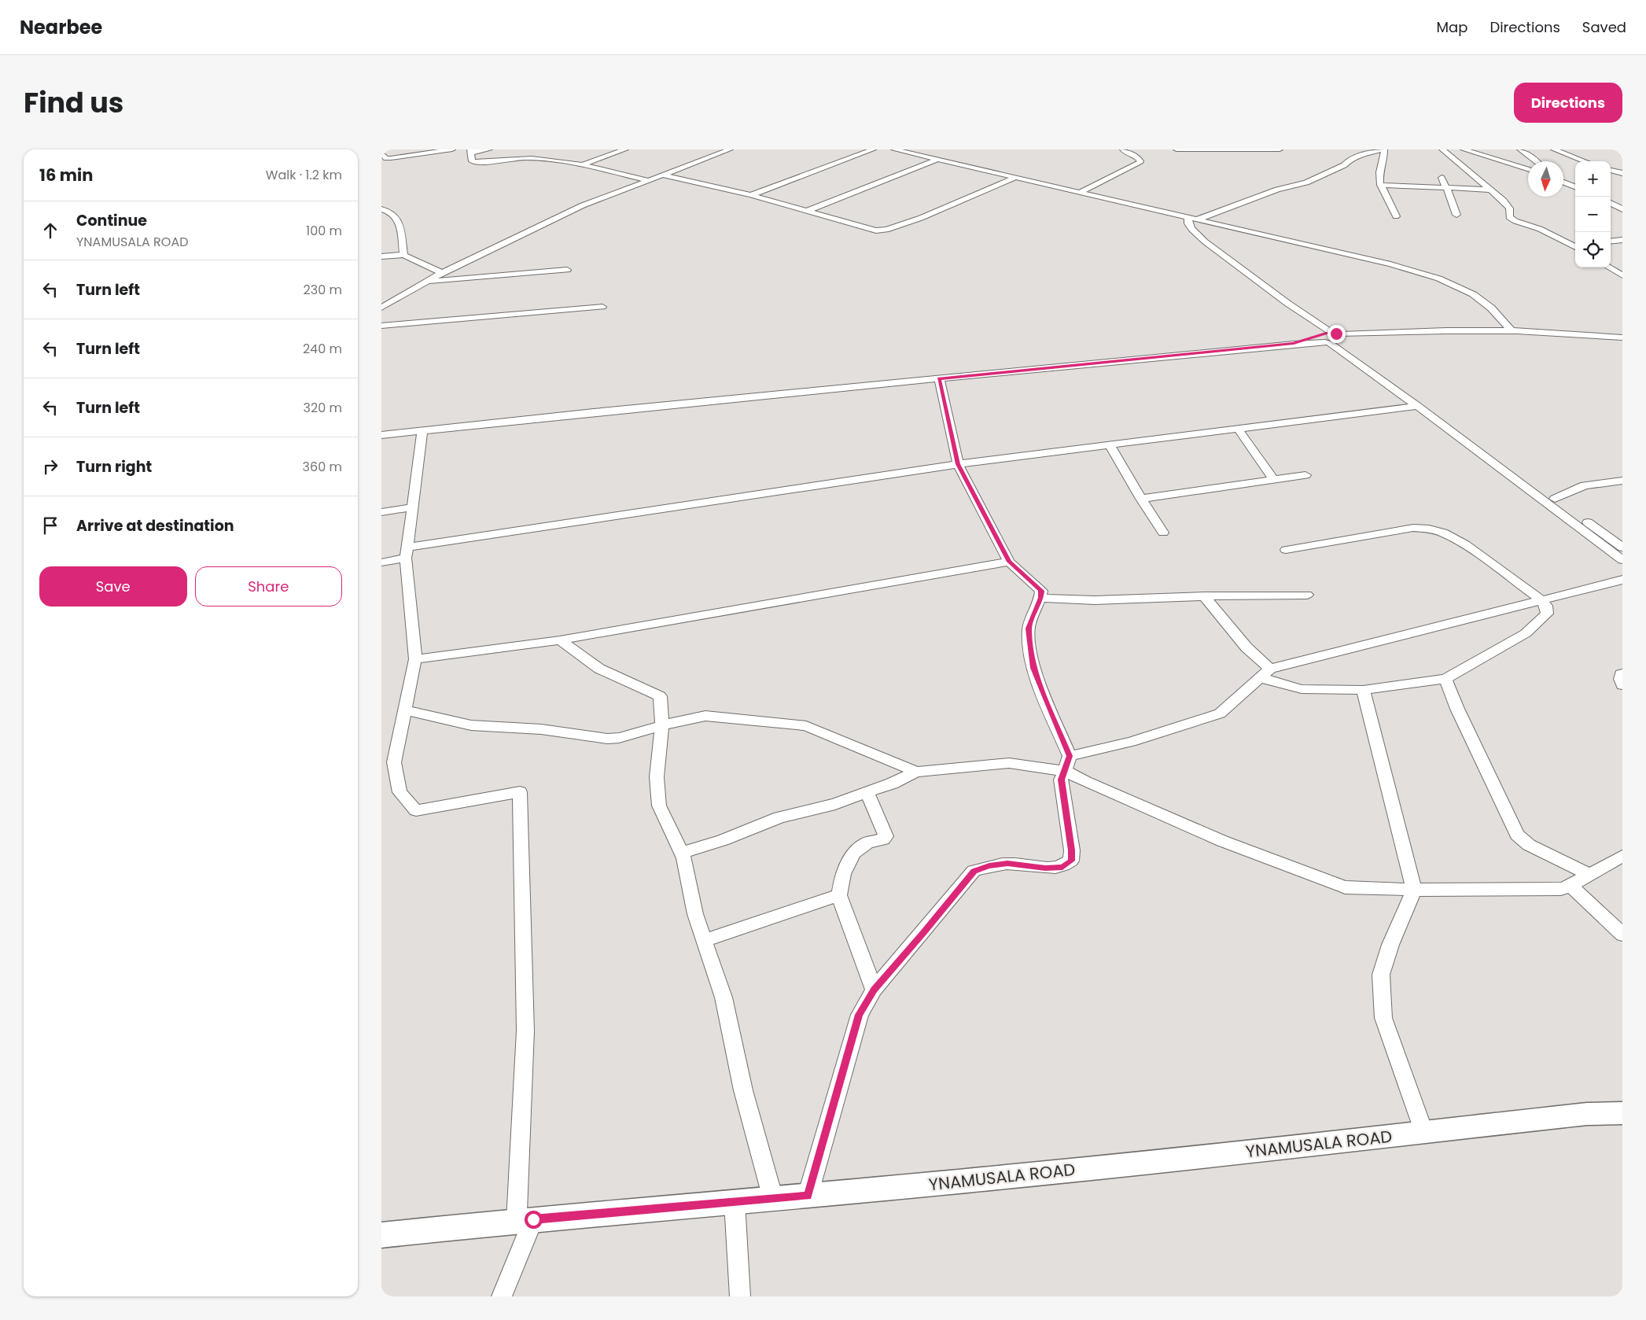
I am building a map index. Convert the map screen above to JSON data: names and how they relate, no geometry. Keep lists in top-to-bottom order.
{
  "streets": {
    "main road": ["YNAMUSALA ROAD"]
  },
  "north": "bottom",
  "page": {
    "header": "Nearbee",
    "nav": ["Map", "Directions", "Saved"],
    "title": "Find us",
    "buttons": [
      "Directions",
      ["Save", "Share"]
    ],
    "heading": ["16 min", "Walk · 1.2 km"],
    "map_buttons": ["+", "−"],
    "list": [
      ["Continue", "YNAMUSALA ROAD", "100 m"],
      ["Turn left", "230 m"],
      ["Turn left", "240 m"],
      ["Turn left", "320 m"],
      ["Turn right", "360 m"],
      "Arrive at destination"
    ]
  }
}
